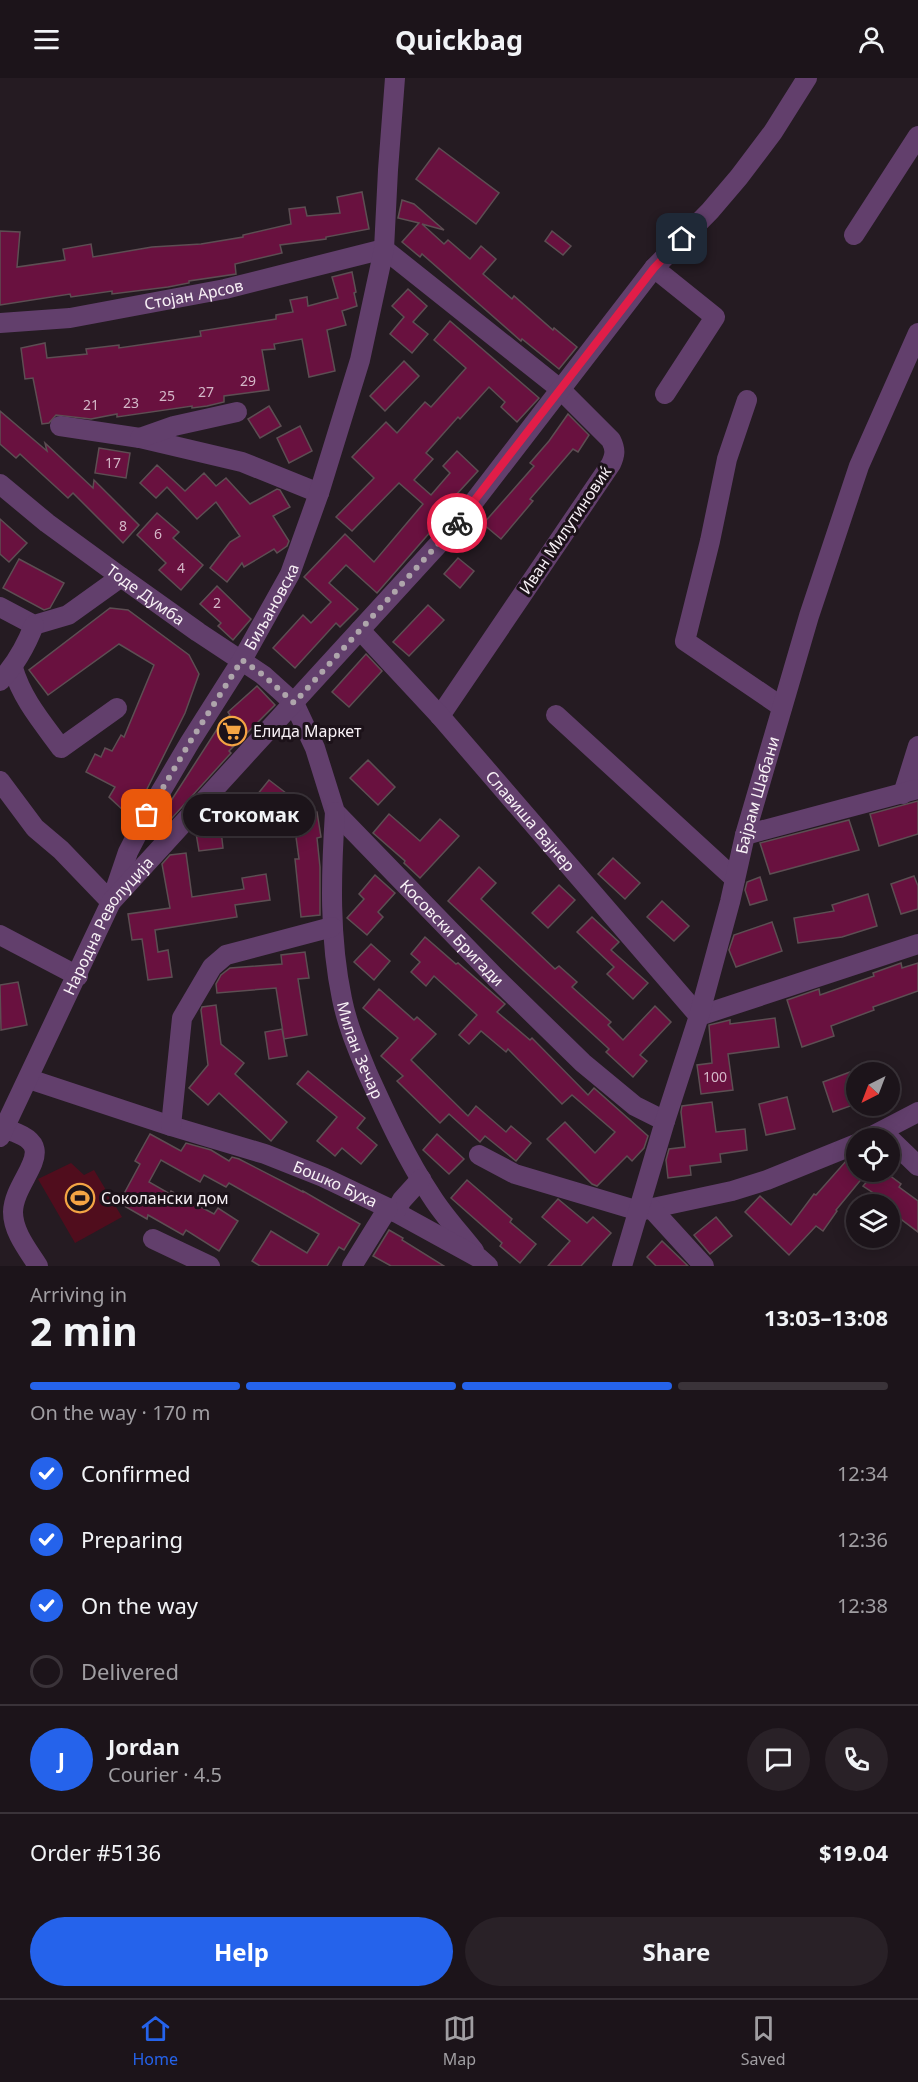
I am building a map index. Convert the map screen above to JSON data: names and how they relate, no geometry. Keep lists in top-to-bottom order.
{
  "streets": {
    "street": [
      "Стојан Арсов",
      "Иван Милутиновиќ",
      "Тоде Думба",
      "Биљановска",
      "Бајрам Шабани",
      "Славиша Вајнер",
      "Народна Револуција",
      "Косовски Бригади",
      "Милан Зечар",
      "Бошко Буха"
    ]
  },
  "crossings": [
    ["Стојан Арсов", "Иван Милутиновиќ"],
    ["Стојан Арсов", "Биљановска"],
    ["Иван Милутиновиќ", "Биљановска"],
    ["Иван Милутиновиќ", "Славиша Вајнер"],
    ["Иван Милутиновиќ", "Народна Револуција"],
    ["Тоде Думба", "Биљановска"],
    ["Тоде Думба", "Народна Револуција"],
    ["Тоде Думба", "Косовски Бригади"],
    ["Биљановска", "Народна Револуција"],
    ["Бајрам Шабани", "Славиша Вајнер"],
    ["Бајрам Шабани", "Косовски Бригади"],
    ["Славиша Вајнер", "Народна Револуција"],
    ["Народна Револуција", "Косовски Бригади"],
    ["Народна Револуција", "Бошко Буха"],
    ["Косовски Бригади", "Милан Зечар"],
    ["Милан Зечар", "Бошко Буха"]
  ],
  "places": {
    "supermarket": ["Елида Маркет"],
    "other": ["Стокомак"],
    "sports": ["Соколански дом"]
  },
  "house_numbers": [
    "29",
    "27",
    "25",
    "23",
    "21",
    "17",
    "8",
    "6",
    "4",
    "2",
    "100"
  ],
  "north": "bottom left",
  "page": {
    "header": "Quickbag",
    "bubble": "Стокомак",
    "heading": ["2 min", "Arriving in", "13:03–13:08"],
    "panel": [
      "Jordan",
      "Courier · 4.5",
      "Order #5136",
      "$19.04"
    ],
    "bar": "On the way · 170 m",
    "list": [
      ["Confirmed", "12:34"],
      ["Preparing", "12:36"],
      ["On the way", "12:38"],
      "Delivered"
    ],
    "round": "J",
    "buttons": ["Help", "Share"],
    "tabs": ["Home", "Map", "Saved"]
  }
}
